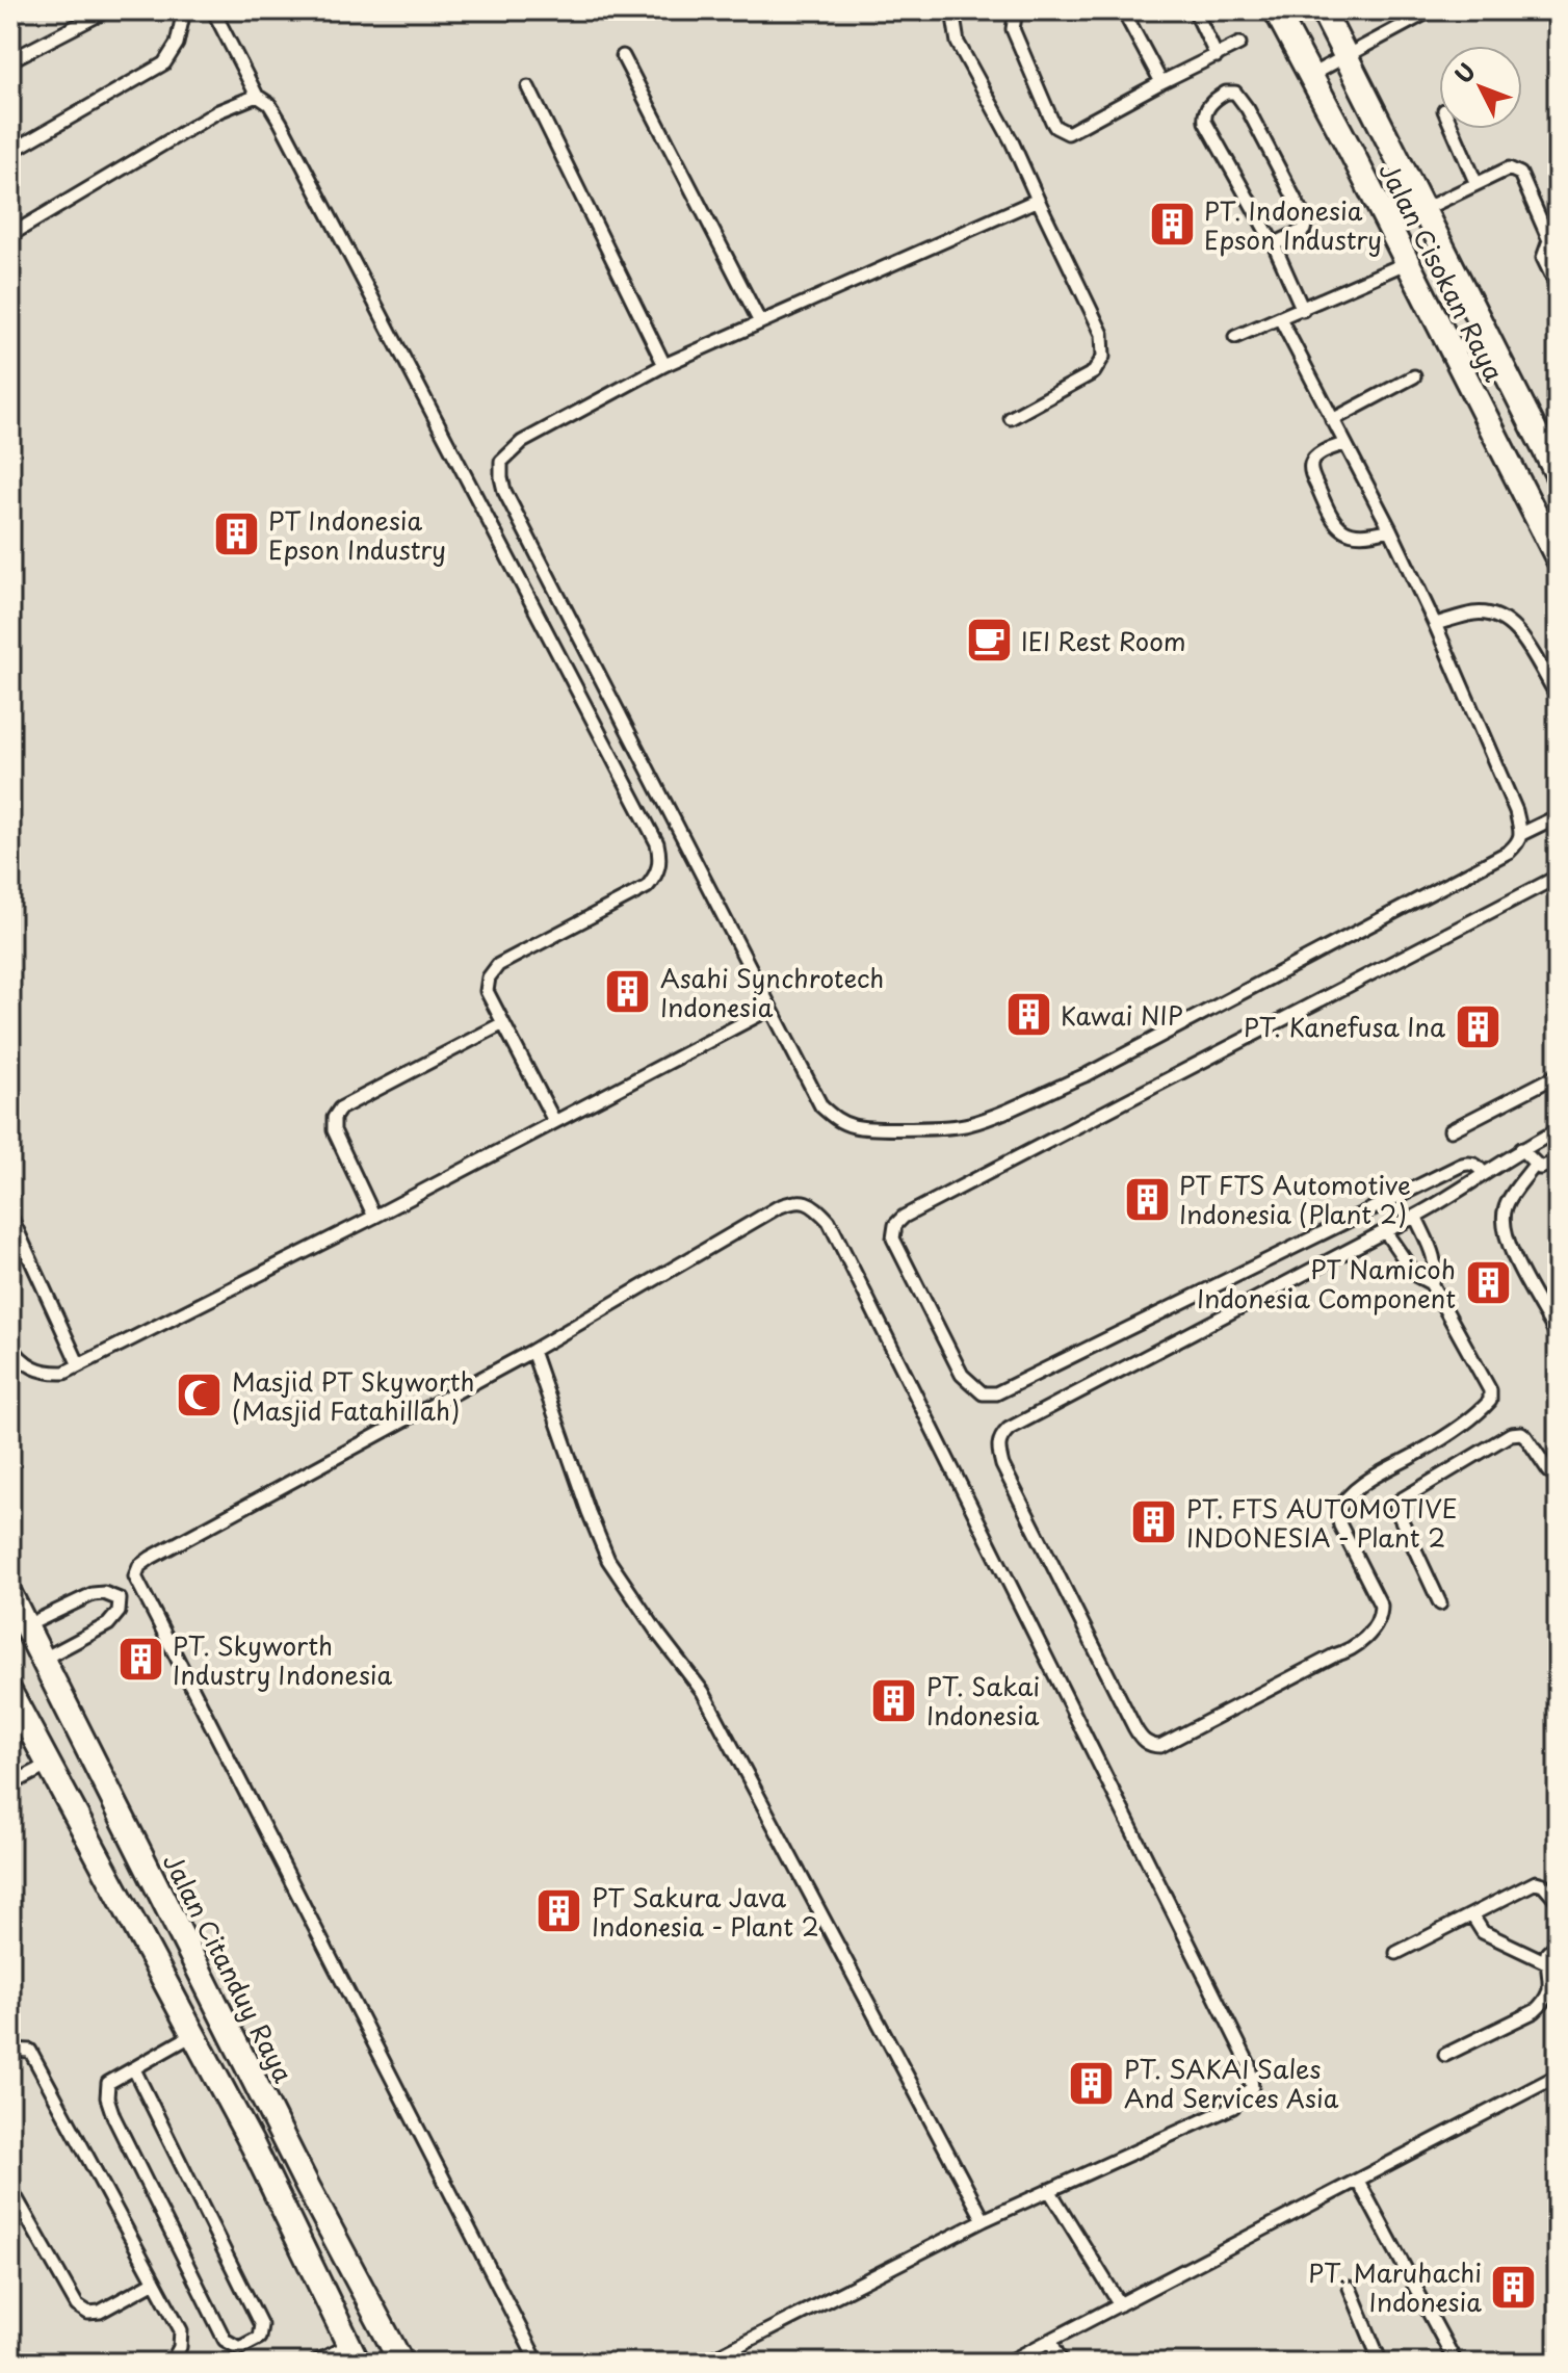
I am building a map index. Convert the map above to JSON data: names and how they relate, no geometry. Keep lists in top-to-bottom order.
{
  "streets": {
    "street": ["Jalan Cisokan Raya", "Jalan Citanduy Raya"]
  },
  "places": {
    "building": [
      "PT. Indonesia Epson Industry",
      "PT Indonesia Epson Industry",
      "Asahi Synchrotech Indonesia",
      "Kawai NIP",
      "PT. Kanefusa Ina",
      "PT FTS Automotive Indonesia (Plant 2)",
      "PT Namicoh Indonesia Component",
      "PT. FTS AUTOMOTIVE INDONESIA - Plant 2",
      "PT. Skyworth Industry Indonesia",
      "PT. Sakai Indonesia",
      "PT Sakura Java Indonesia - Plant 2",
      "PT. SAKAI Sales And Services Asia",
      "PT. Maruhachi Indonesia"
    ],
    "cafe": ["IEI Rest Room"],
    "mosque": ["Masjid PT Skyworth (Masjid Fatahillah)"]
  },
  "north": "top left"
}
